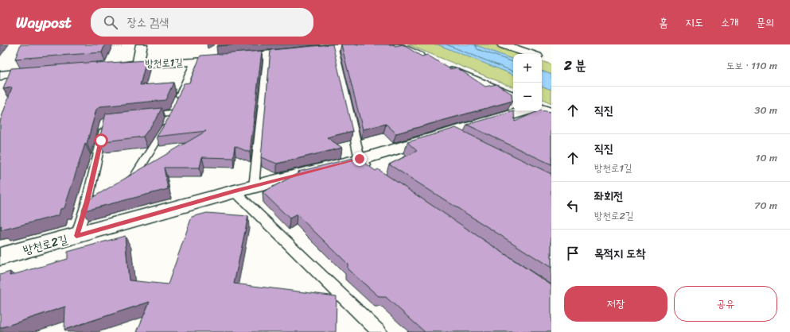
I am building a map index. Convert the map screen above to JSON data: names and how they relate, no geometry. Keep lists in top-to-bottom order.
{
  "streets": {
    "street": ["방천로1길", "방천로2길"]
  },
  "page": {
    "header": "Waypost",
    "search": "장소 검색",
    "nav": [
      "홈",
      "지도",
      "소개",
      "문의"
    ],
    "heading": ["2 분", "도보 · 110 m"],
    "map_buttons": ["+", "−"],
    "list": [
      ["직진", "30 m"],
      ["직진", "방천로1길", "10 m"],
      ["좌회전", "방천로2길", "70 m"],
      "목적지 도착"
    ],
    "buttons": ["저장", "공유"]
  }
}
